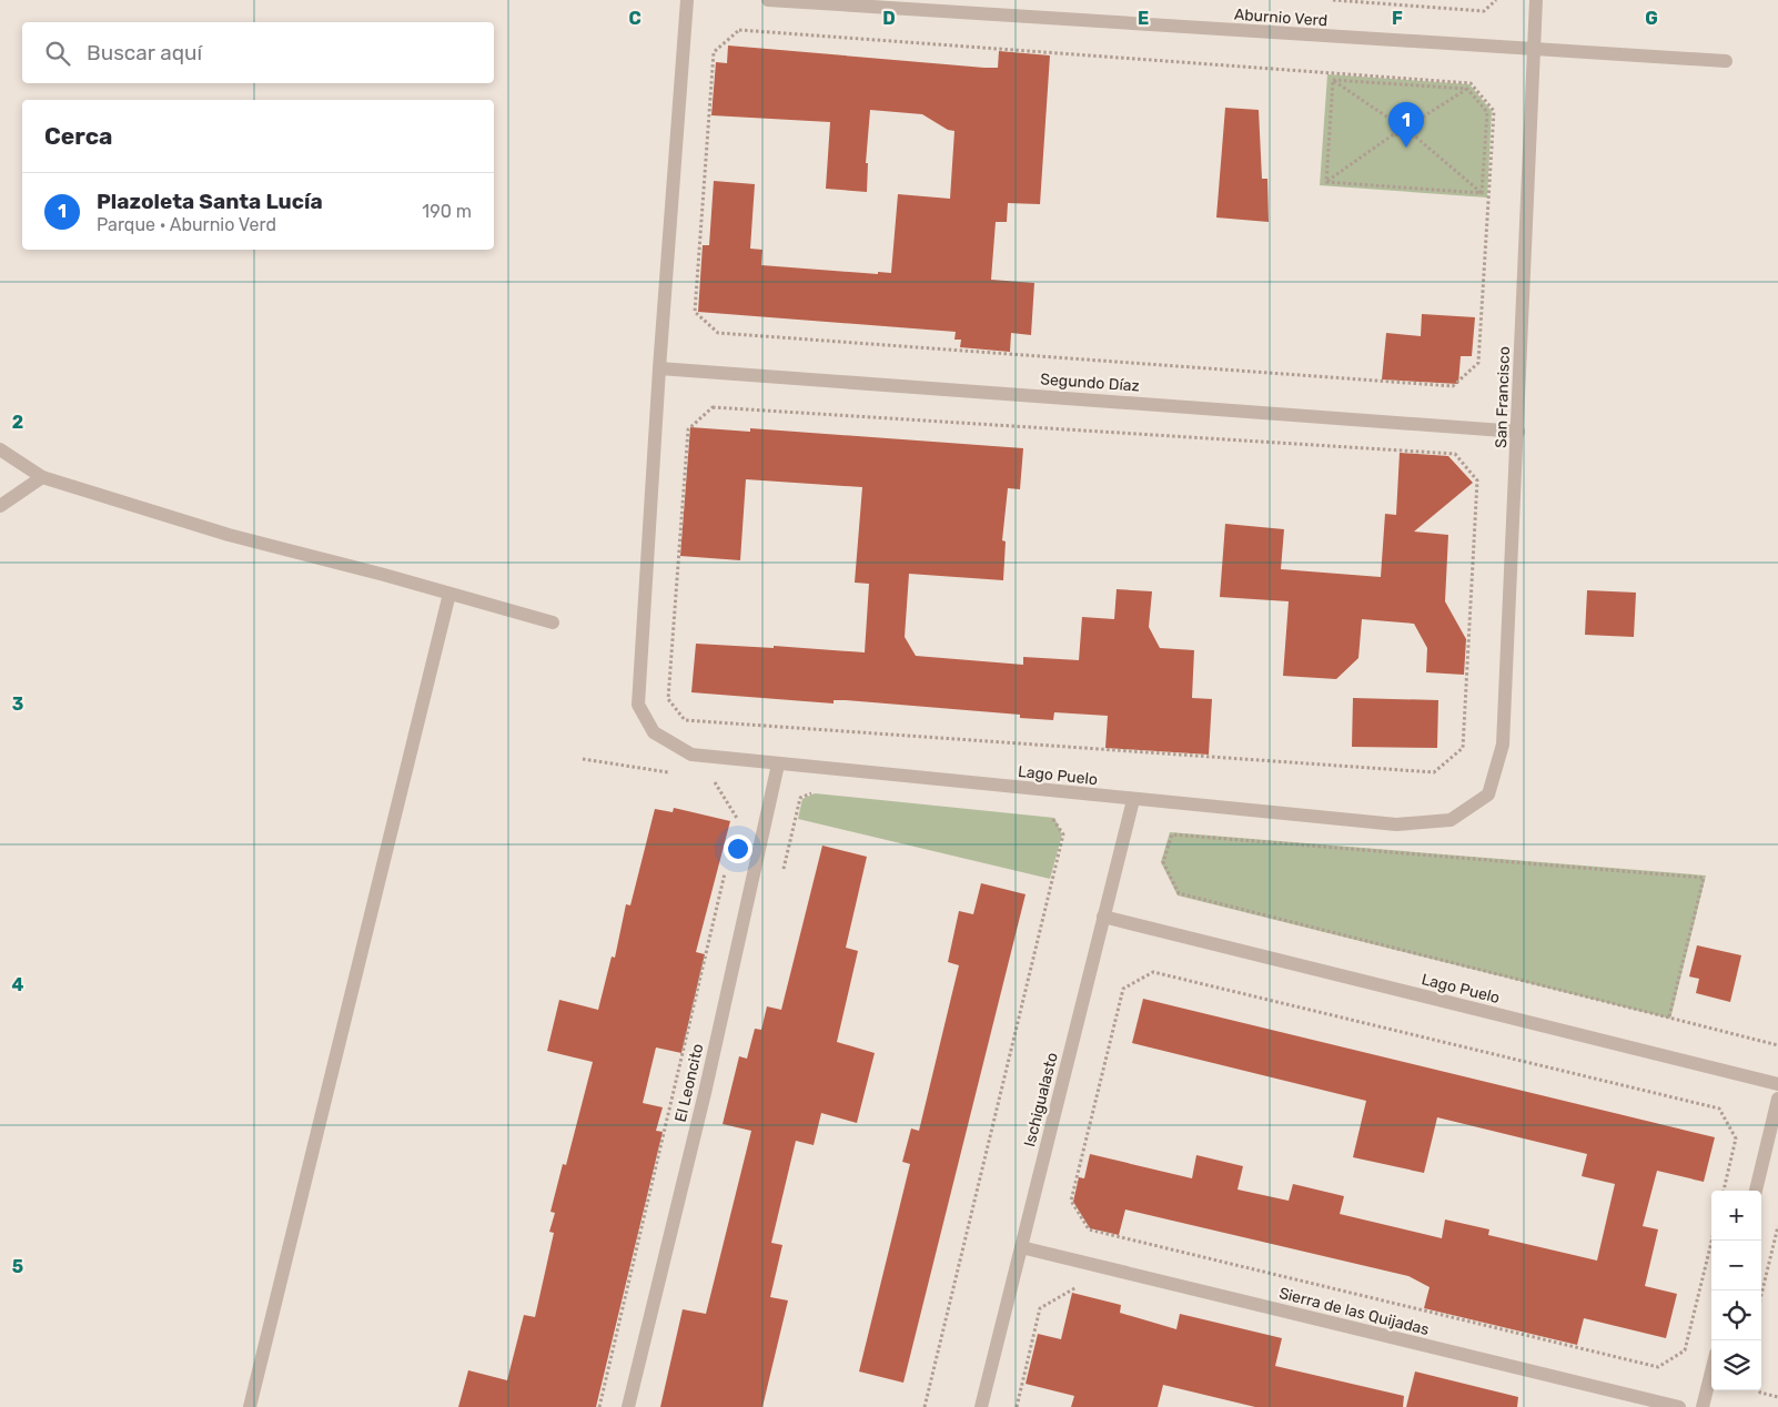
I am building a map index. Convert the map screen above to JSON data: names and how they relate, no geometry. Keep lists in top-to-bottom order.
{
  "streets": {
    "street": [
      "Aburnio Verd",
      "Segundo Díaz",
      "San Francisco",
      "Lago Puelo",
      "El Leoncito",
      "Ischigualasto",
      "Sierra de las Quijadas"
    ]
  },
  "crossings": [
    ["Aburnio Verd", "San Francisco"],
    ["Segundo Díaz", "San Francisco"],
    ["Segundo Díaz", "Lago Puelo"],
    ["San Francisco", "Lago Puelo"],
    ["Lago Puelo", "El Leoncito"],
    ["Lago Puelo", "Ischigualasto"],
    ["Ischigualasto", "Sierra de las Quijadas"]
  ],
  "page": {
    "search": "Buscar aquí",
    "heading": "Cerca",
    "pins": "1",
    "list": [
      {
        "mark": "1",
        "name": "Plazoleta Santa Lucía",
        "note": "Parque · Aburnio Verd",
        "value": "190 m"
      }
    ],
    "map_buttons": ["+", "−"]
  },
  "grid": {
    "columns": [
      "C",
      "D",
      "E",
      "F",
      "G"
    ],
    "rows": [
      "2",
      "3",
      "4",
      "5"
    ]
  }
}
